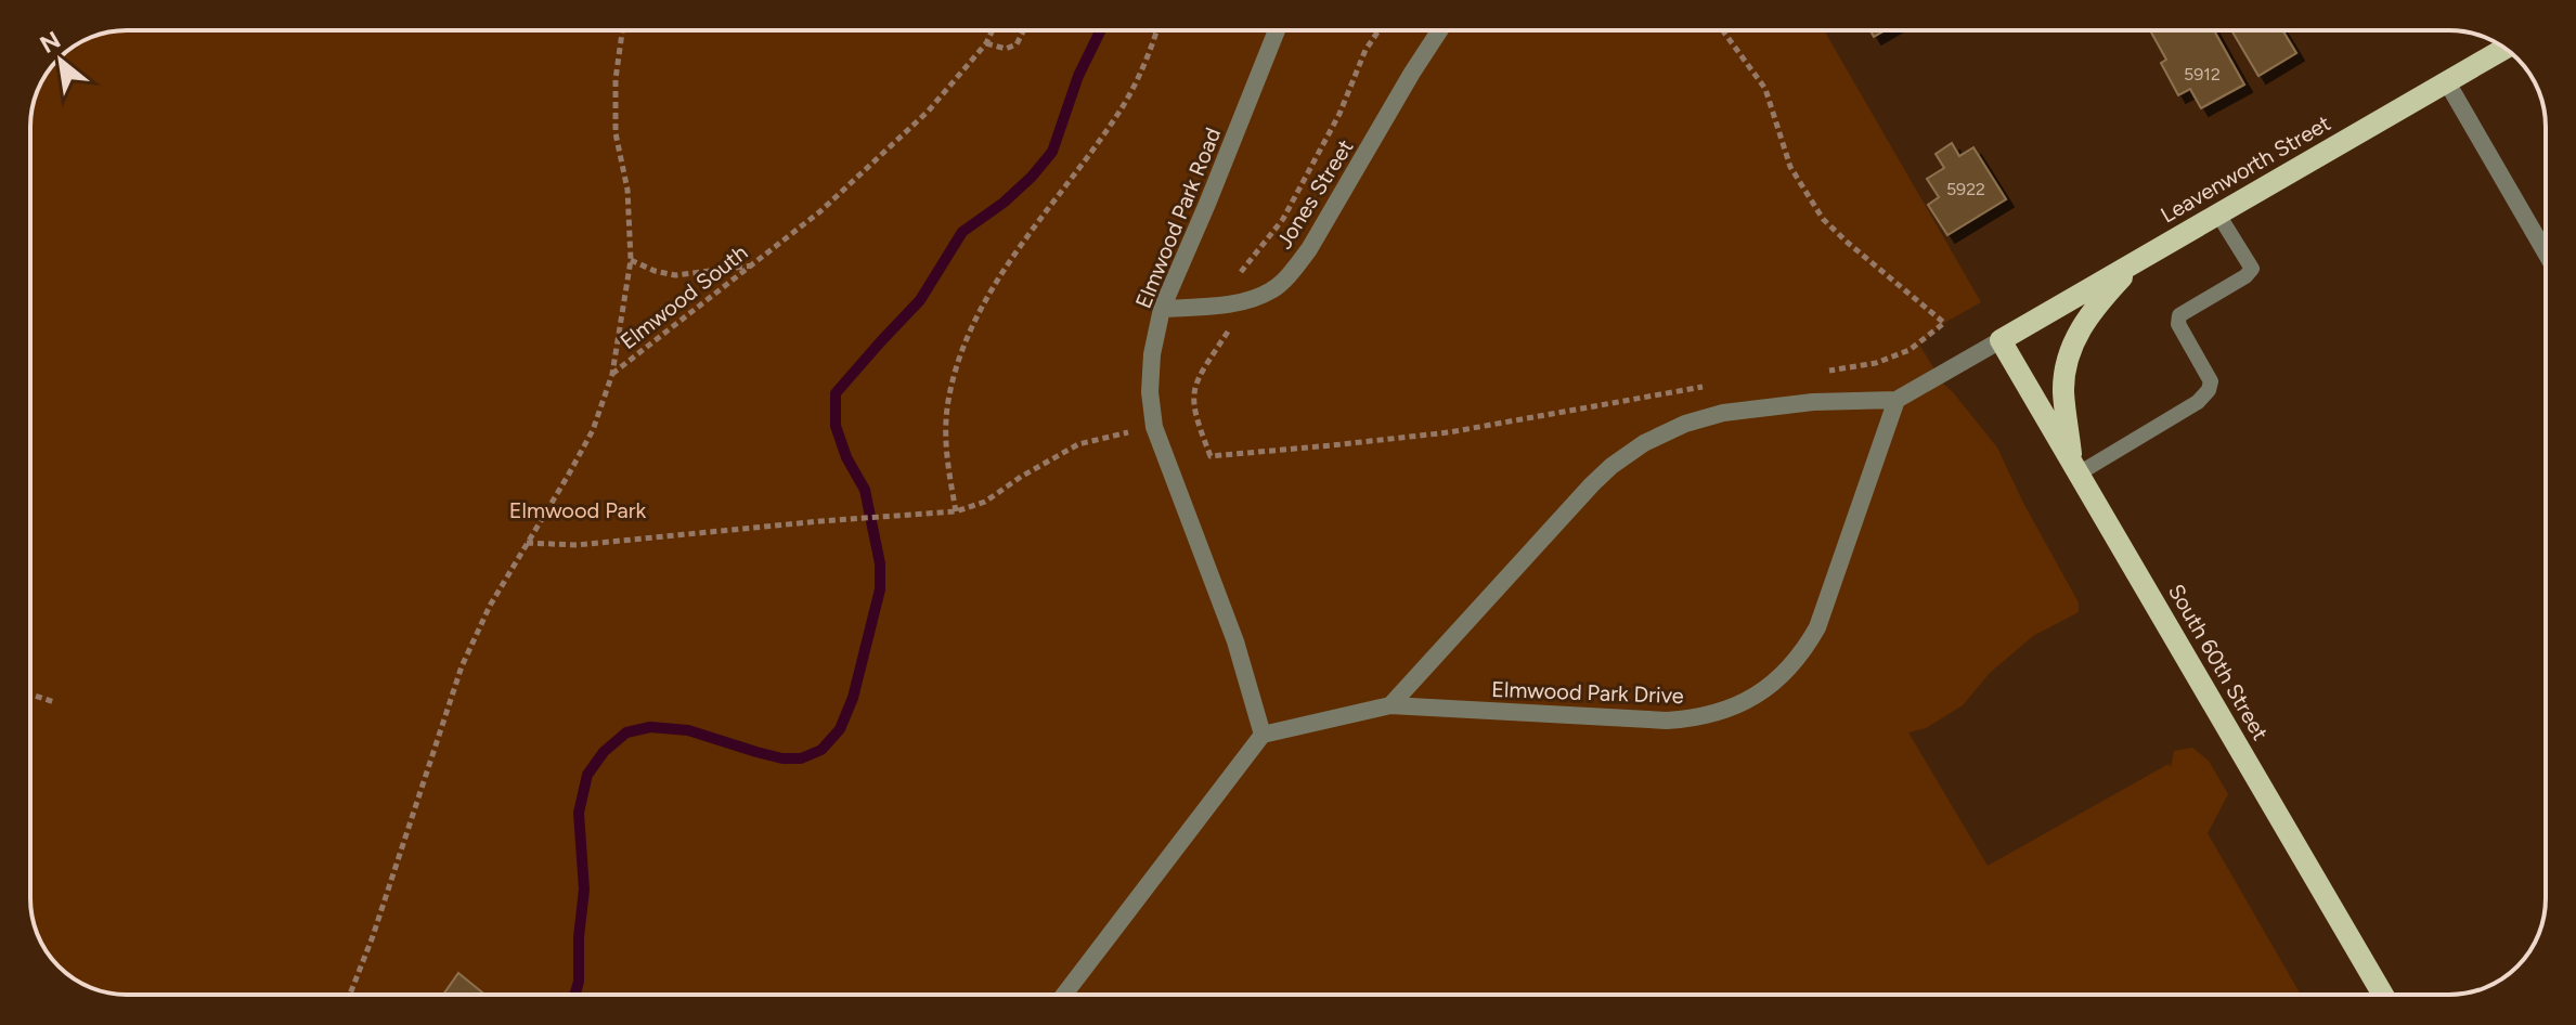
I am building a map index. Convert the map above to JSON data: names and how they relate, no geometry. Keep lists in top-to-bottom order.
{
  "streets": {
    "main road": ["Leavenworth Street", "South 60th Street"],
    "street": ["Jones Street", "Elmwood Park Road", "Elmwood Park Drive"],
    "path": ["Elmwood South"]
  },
  "crossings": [
    ["Leavenworth Street", "South 60th Street"],
    ["Jones Street", "Elmwood Park Road"],
    ["Elmwood Park Road", "Elmwood Park Drive"]
  ],
  "parks": ["Elmwood Park"],
  "house_numbers": ["5912", "5922"],
  "north": "top left"
}
